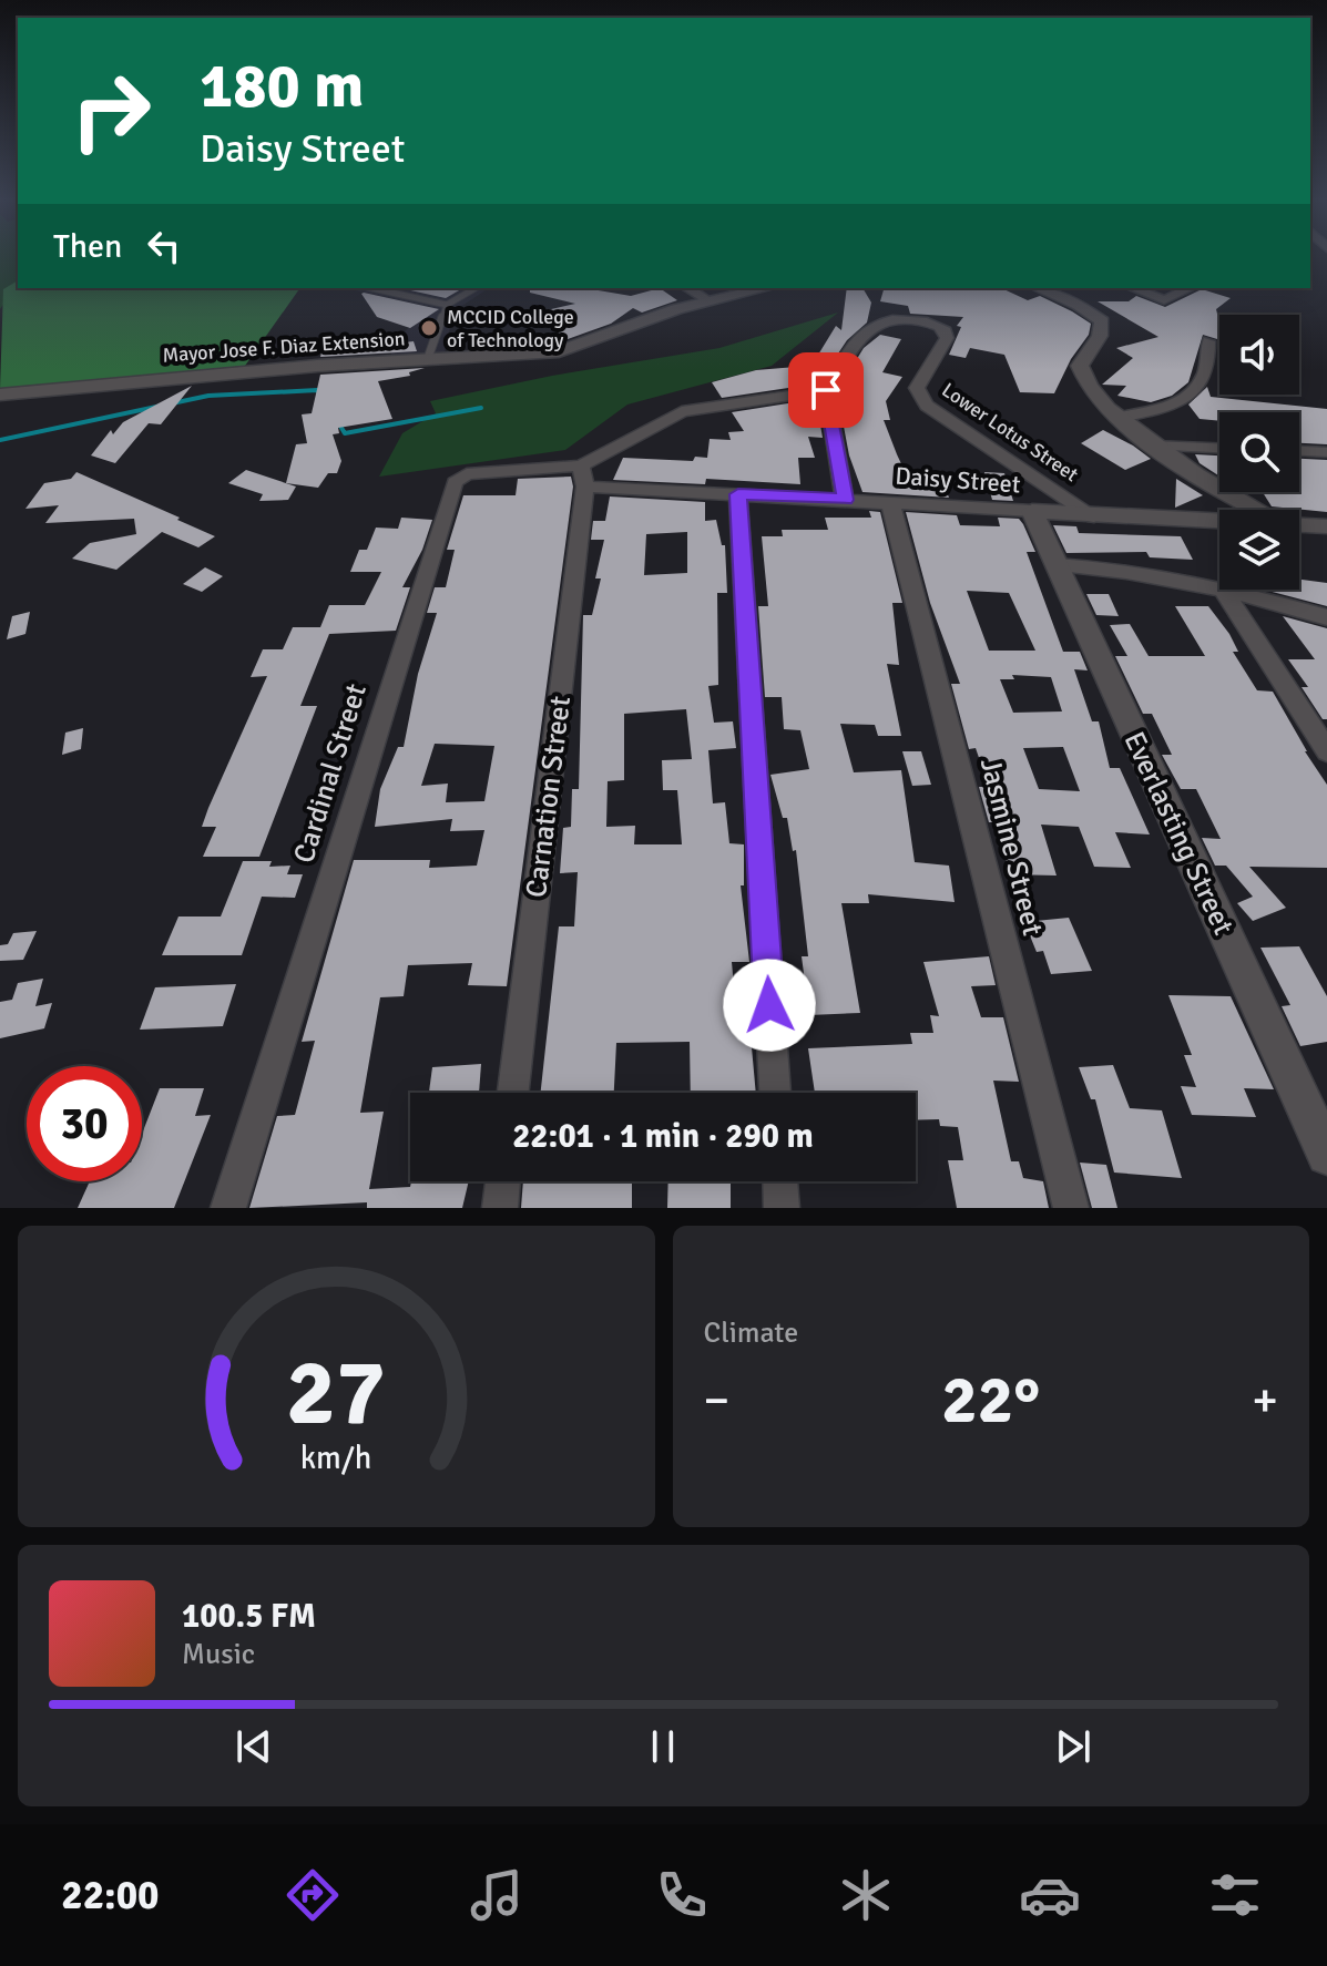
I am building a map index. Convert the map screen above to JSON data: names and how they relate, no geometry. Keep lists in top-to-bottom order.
{
  "streets": {
    "street": [
      "Mayor Jose F. Diaz Extension",
      "Lower Lotus Street",
      "Daisy Street",
      "Cardinal Street",
      "Carnation Street",
      "Everlasting Street",
      "Jasmine Street"
    ]
  },
  "crossings": [
    ["Lower Lotus Street", "Daisy Street"],
    ["Daisy Street", "Cardinal Street"],
    ["Daisy Street", "Carnation Street"],
    ["Daisy Street", "Everlasting Street"],
    ["Daisy Street", "Jasmine Street"],
    ["Cardinal Street", "Carnation Street"]
  ],
  "places": ["MCCID College of Technology"],
  "page": {
    "turn": ["180 m", "Daisy Street"],
    "then": "Then",
    "limit": "30",
    "trip": "22:01 · 1 min · 290 m",
    "tile": "Climate",
    "heat": ["−", "22°", "+"],
    "song": ["100.5 FM", "Music"],
    "tabs": "22:00",
    "gauge": ["27", "km/h"]
  }
}
